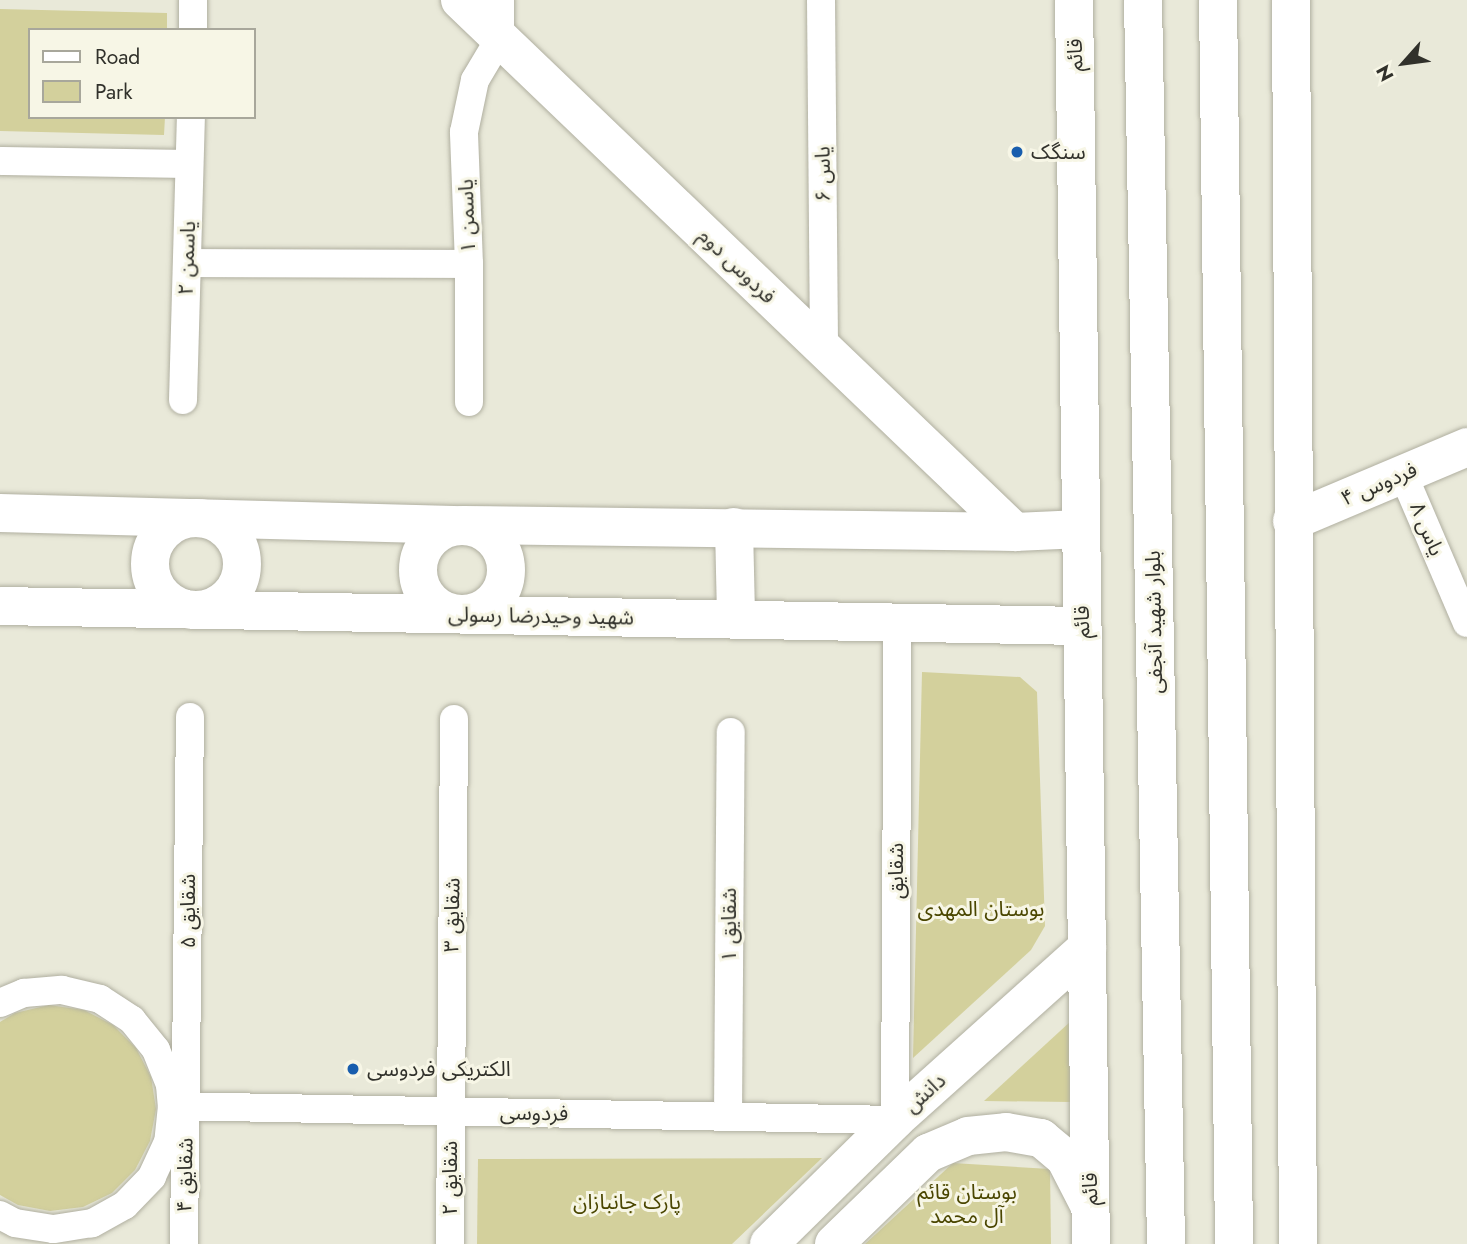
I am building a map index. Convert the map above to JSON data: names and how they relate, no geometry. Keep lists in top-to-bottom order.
{
  "streets": {
    "main road": [
      "قائم",
      "فردوس دوم",
      "فردوس ۴",
      "شهید وحیدرضا رسولی",
      "بلوار شهید آنجفی",
      "دانش"
    ],
    "street": [
      "یاس ۶",
      "یاسمن ۱",
      "یاسمن ۲",
      "یاس ۸",
      "شقایق",
      "شقایق ۵",
      "شقایق ۳",
      "شقایق ۱",
      "فردوسی",
      "شقایق ۴",
      "شقایق ۲"
    ]
  },
  "crossings": [
    ["قائم", "شهید وحیدرضا رسولی"],
    ["قائم", "دانش"],
    ["یاس ۶", "فردوس دوم"],
    ["یاسمن ۱", "فردوس دوم"],
    ["فردوس ۴", "یاس ۸"],
    ["شهید وحیدرضا رسولی", "شقایق"],
    ["شقایق", "دانش"],
    ["شقایق", "فردوسی"],
    ["شقایق ۵", "فردوسی"],
    ["شقایق ۵", "شقایق ۴"],
    ["شقایق ۳", "فردوسی"],
    ["شقایق ۳", "شقایق ۲"],
    ["شقایق ۱", "فردوسی"],
    ["دانش", "فردوسی"],
    ["فردوسی", "شقایق ۴"],
    ["فردوسی", "شقایق ۲"]
  ],
  "parks": ["بوستان المهدی", "بوستان قائم آل محمد", "پارک جانبازان"],
  "places": ["سنگک", "الکتریکی فردوسی"],
  "legend": ["Road", "Park"],
  "north": "bottom left"
}
